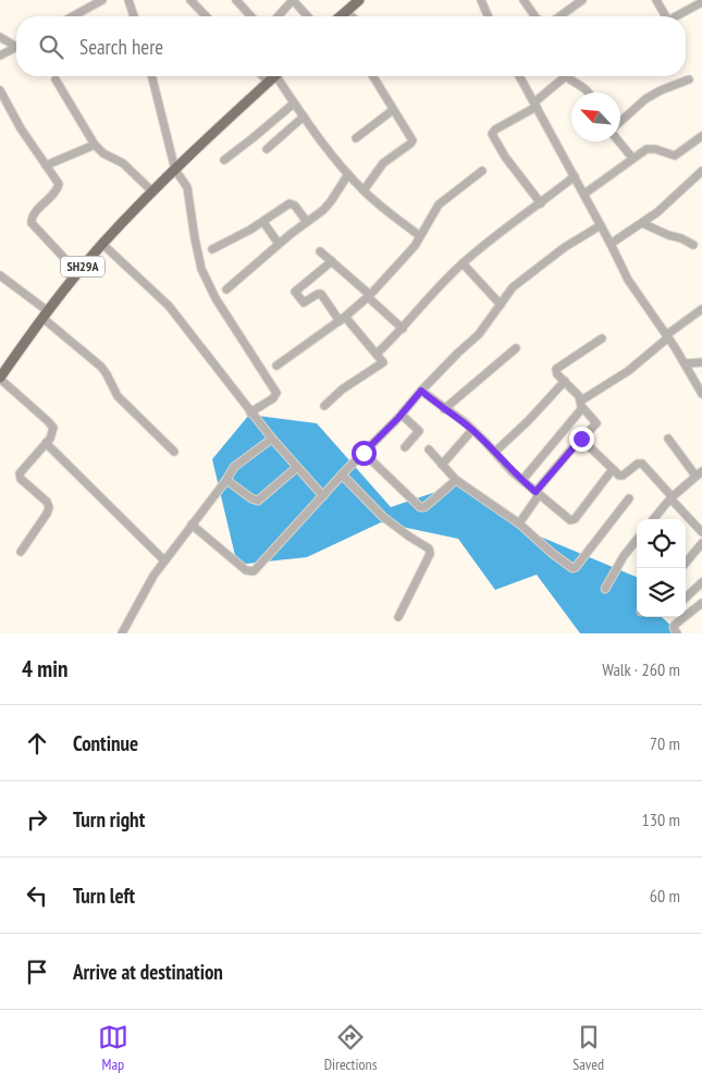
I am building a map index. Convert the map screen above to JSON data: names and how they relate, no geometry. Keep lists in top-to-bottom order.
{
  "streets": {
    "main road": ["SH29A"]
  },
  "north": "top left",
  "page": {
    "search": "Search here",
    "heading": ["4 min", "Walk · 260 m"],
    "list": [
      ["Continue", "70 m"],
      ["Turn right", "130 m"],
      ["Turn left", "60 m"],
      "Arrive at destination"
    ],
    "nav": ["Map", "Directions", "Saved"]
  }
}
